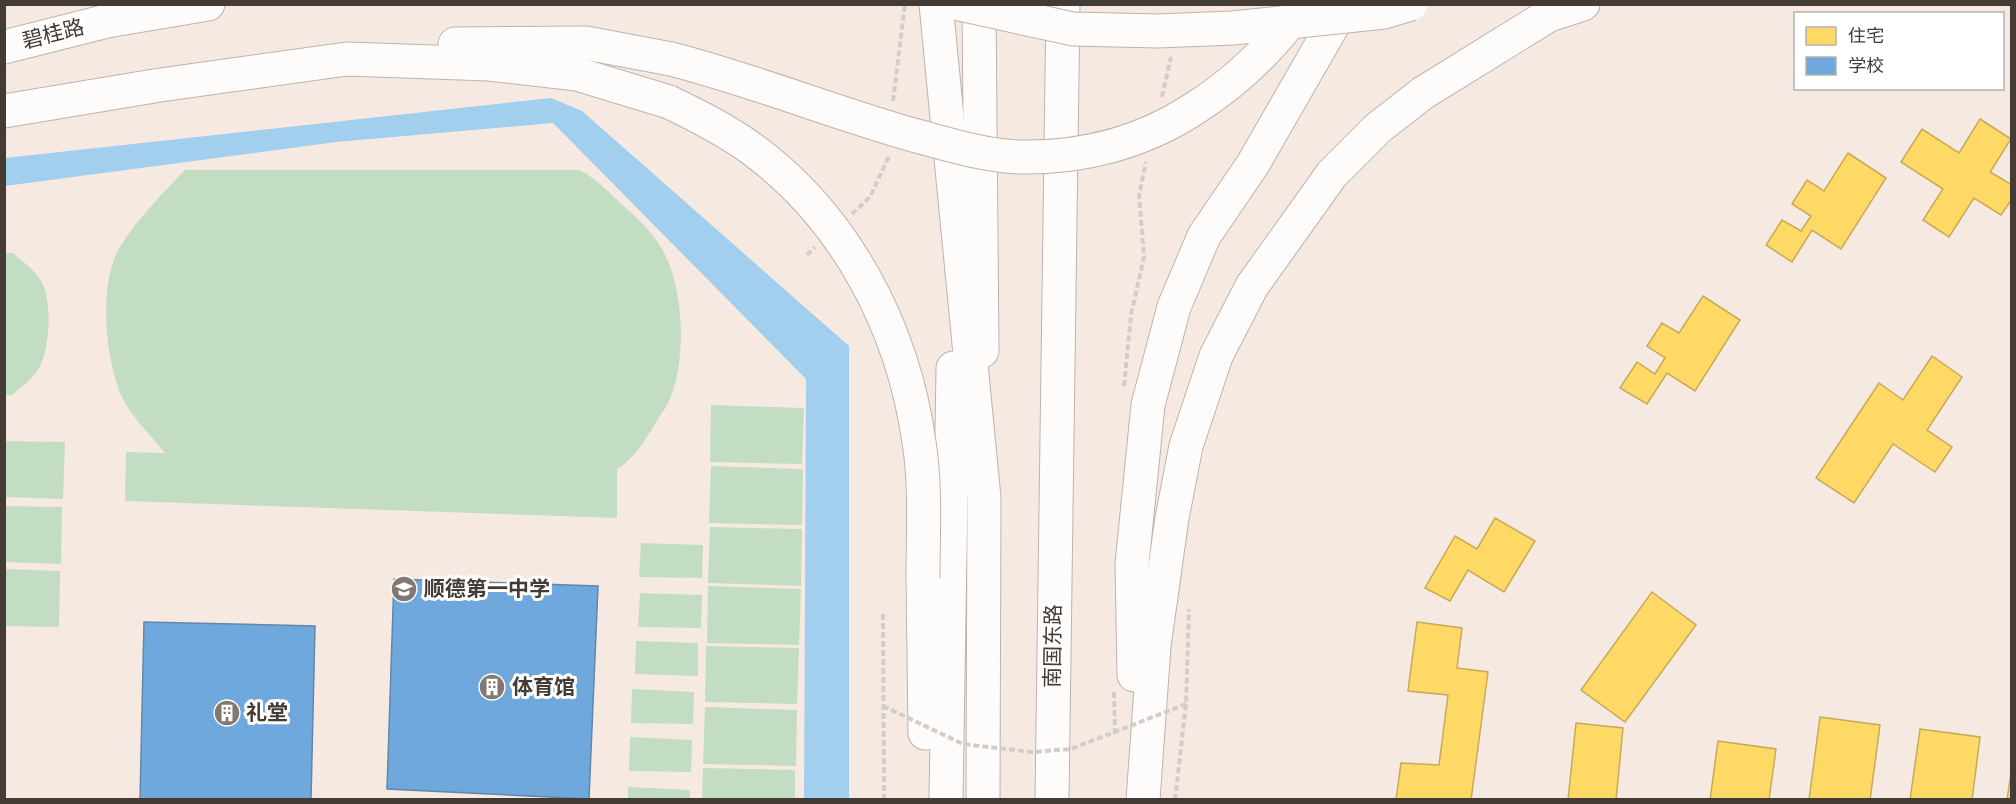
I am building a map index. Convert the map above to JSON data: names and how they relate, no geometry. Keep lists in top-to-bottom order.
{
  "streets": {
    "main road": ["碧桂路", "南国东路"]
  },
  "places": {
    "school or university": ["顺德第一中学"],
    "building": ["体育馆", "礼堂"]
  },
  "legend": ["住宅", "学校"]
}
